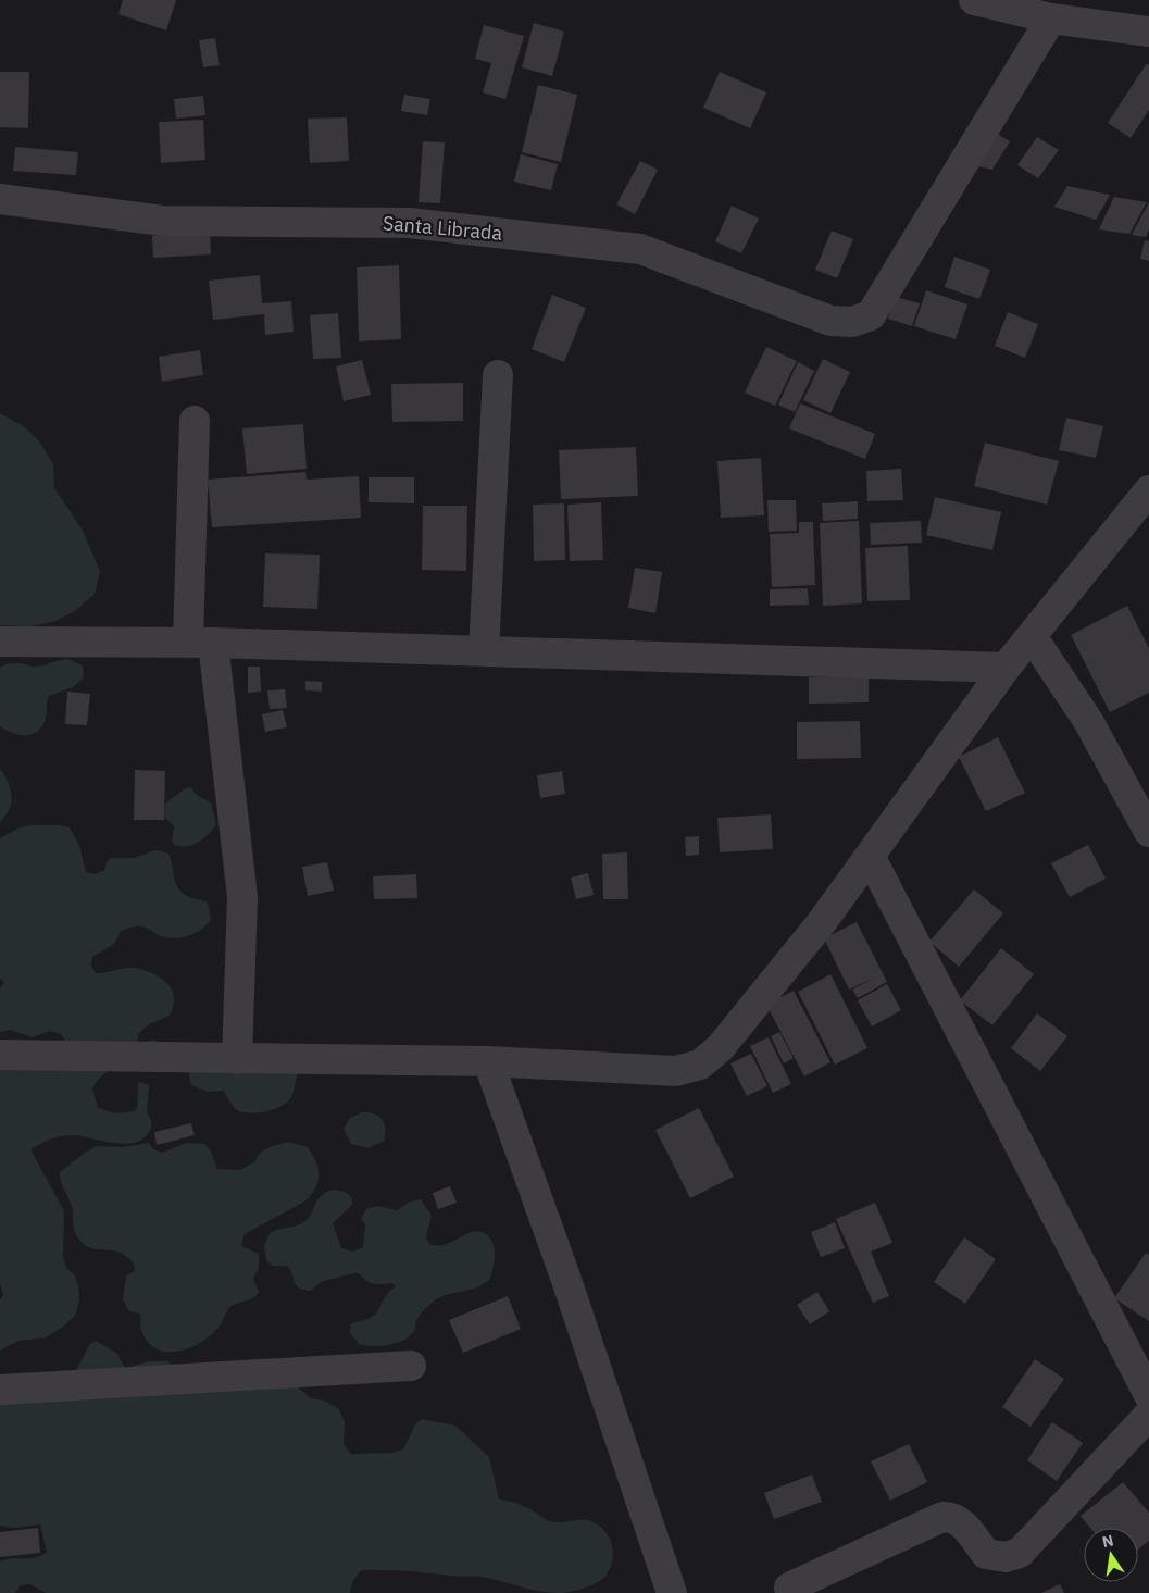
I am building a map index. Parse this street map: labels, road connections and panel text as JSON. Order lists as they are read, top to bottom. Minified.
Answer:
{"streets":{"street":["Santa Librada"]},"north":"top"}
